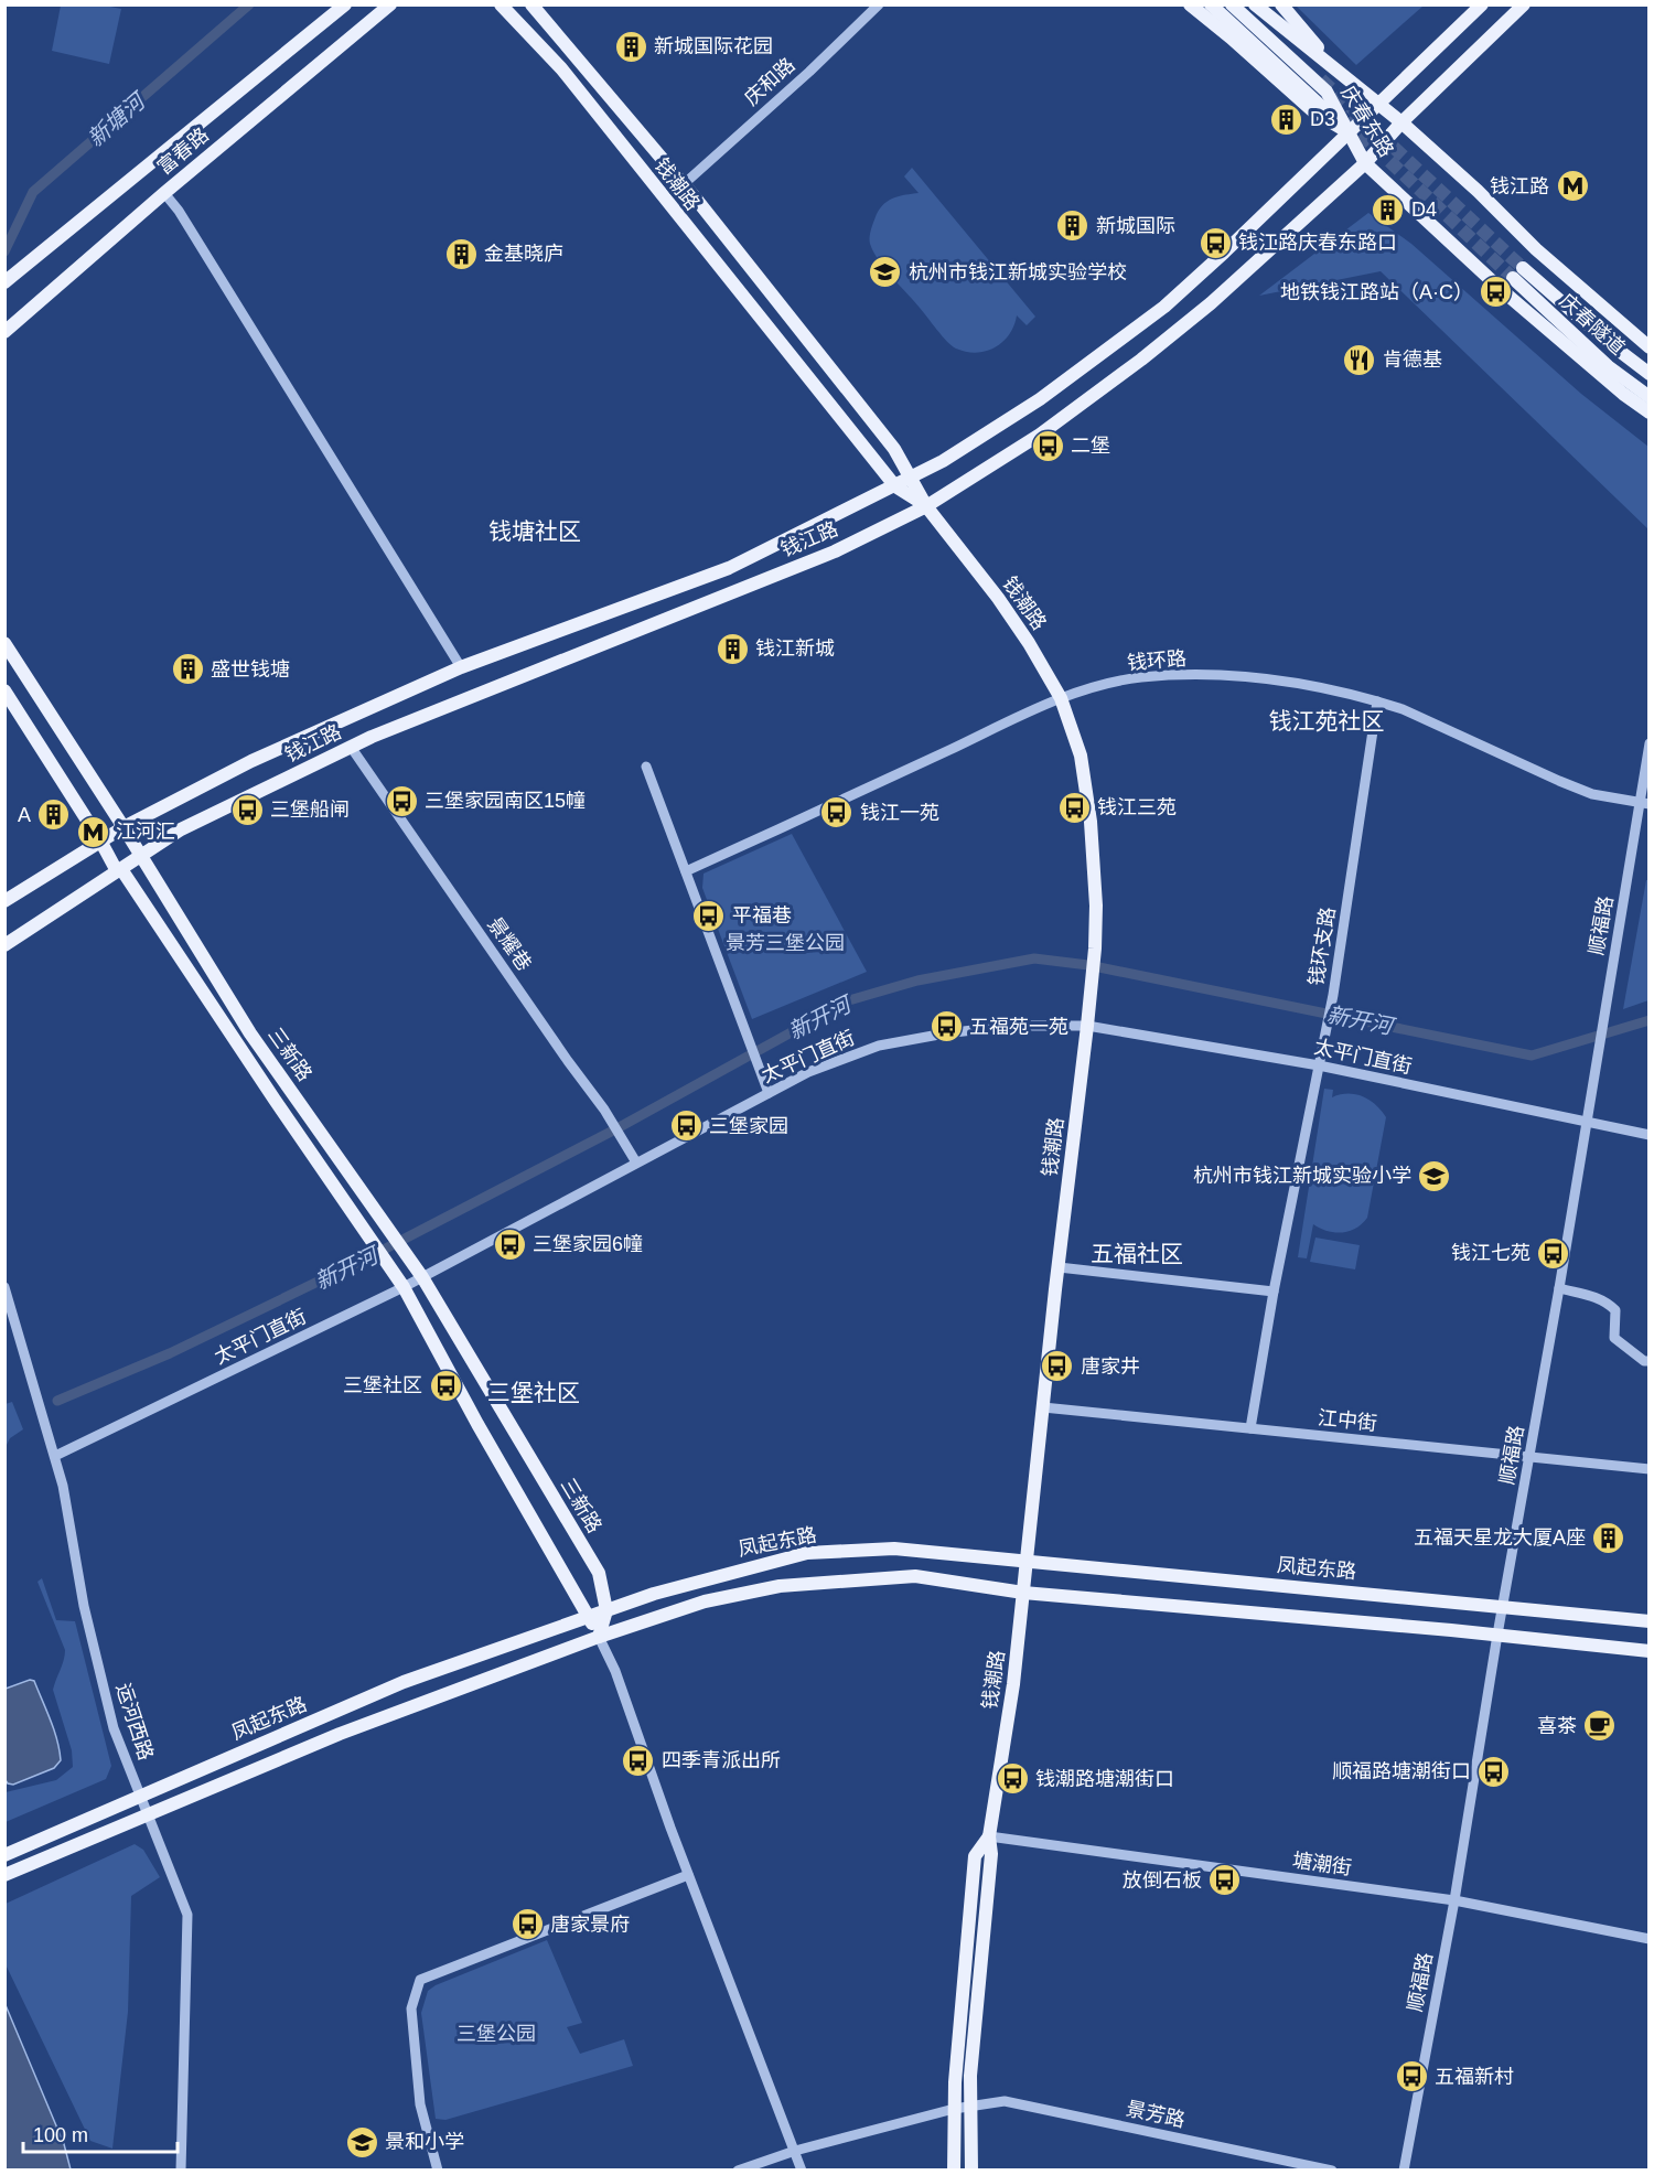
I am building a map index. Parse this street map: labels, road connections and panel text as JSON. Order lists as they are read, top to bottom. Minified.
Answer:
{"streets":{"main road":["庆春东路","富春路","钱潮路","庆春隧道","钱江路","三新路","凤起东路"],"street":["庆和路","钱环路","顺福路","景耀巷","钱环支路","太平门直街","江中街","运河西路","塘潮街","景芳路"]},"crossings":[["庆和路","钱潮路"],["庆春东路","钱江路"],["钱潮路","钱江路"],["钱潮路","钱环路"],["钱潮路","太平门直街"],["钱潮路","江中街"],["钱潮路","凤起东路"],["钱潮路","塘潮街"],["钱潮路","景芳路"],["钱江路","景耀巷"],["钱江路","三新路"],["钱环路","顺福路"],["钱环路","钱环支路"],["顺福路","太平门直街"],["顺福路","江中街"],["顺福路","凤起东路"],["顺福路","塘潮街"],["景耀巷","太平门直街"],["钱环支路","太平门直街"],["钱环支路","江中街"],["三新路","太平门直街"],["三新路","凤起东路"],["太平门直街","运河西路"],["凤起东路","运河西路"]],"districts":["钱塘社区","钱江苑社区","五福社区","三堡社区"],"water":["新塘河","新开河"],"parks":["景芳三堡公园","三堡公园"],"places":{"building":["新城国际花园","D3","D4","新城国际","金基晓庐","钱江新城","盛世钱塘","A","五福天星龙大厦A座"],"metro station":["钱江路","江河汇"],"bus stop":["钱江路庆春东路口","地铁钱江路站（A·C）","二堡","三堡家园南区15幢","钱江三苑","三堡船闸","钱江一苑","平福巷","五福苑一苑","三堡家园","三堡家园6幢","钱江七苑","唐家井","三堡社区","四季青派出所","顺福路塘潮街口","钱潮路塘潮街口","放倒石板","唐家景府","五福新村"],"school or university":["杭州市钱江新城实验学校","杭州市钱江新城实验小学","景和小学"],"restaurant":["肯德基"],"cafe":["喜茶"]},"scale_bar":"100 m"}
